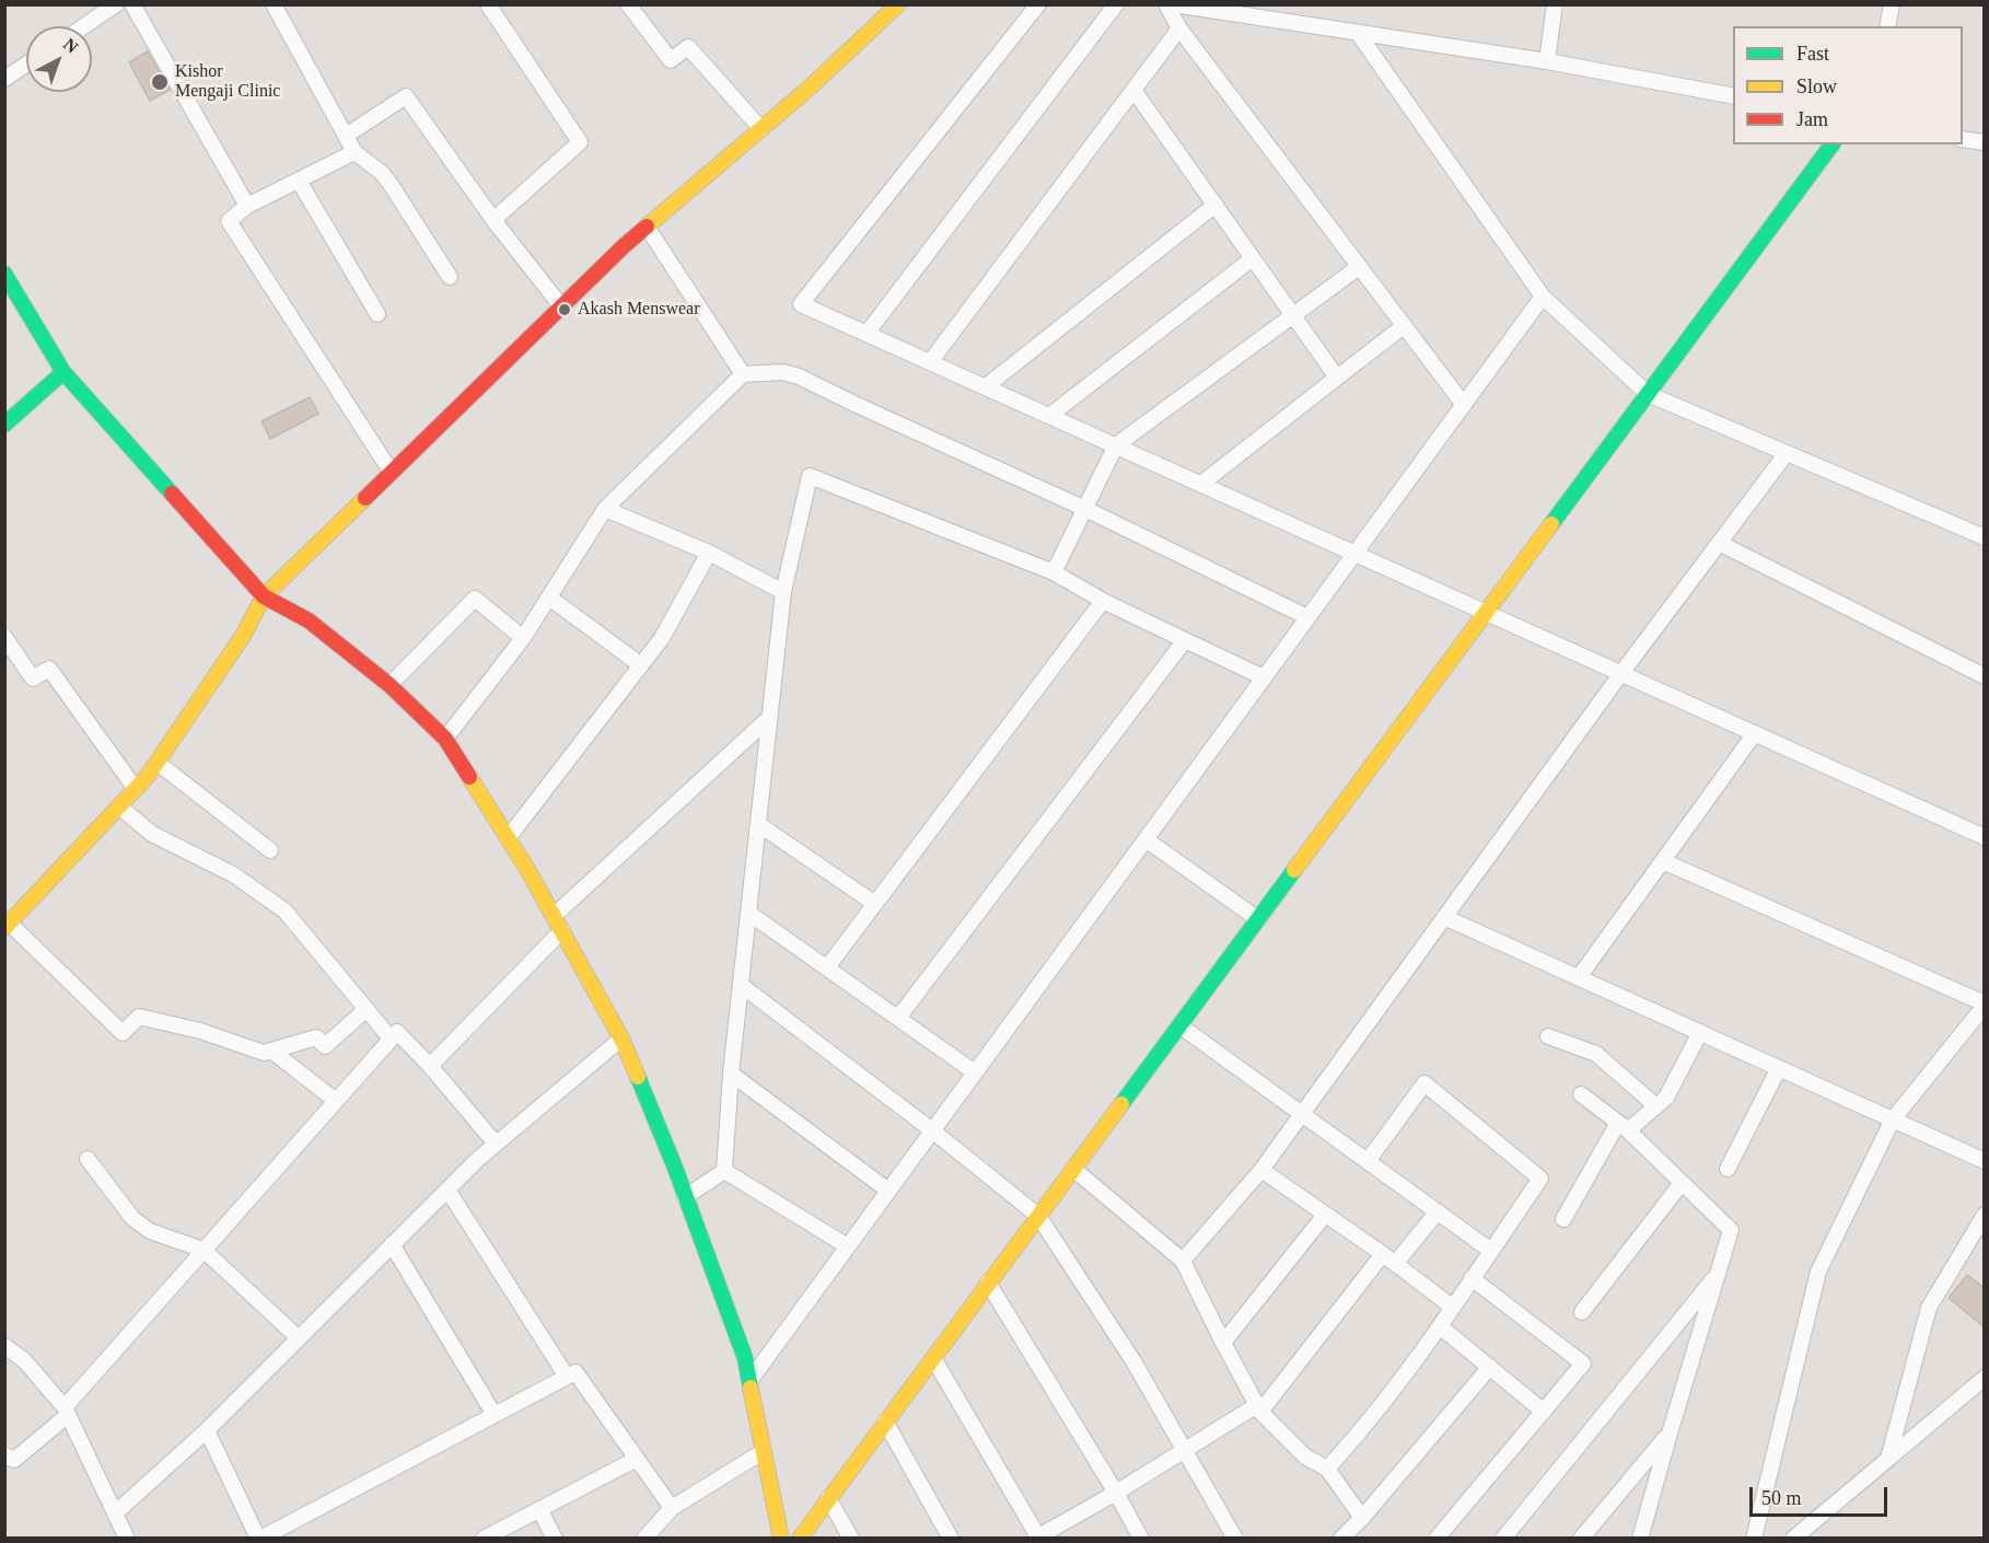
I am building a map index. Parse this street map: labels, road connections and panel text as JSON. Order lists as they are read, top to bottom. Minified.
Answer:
{"places":["Kishor Mengaji Clinic","Akash Menswear"],"legend":["Fast","Slow","Jam"],"scale_bar":"50 m","north":"top right"}
